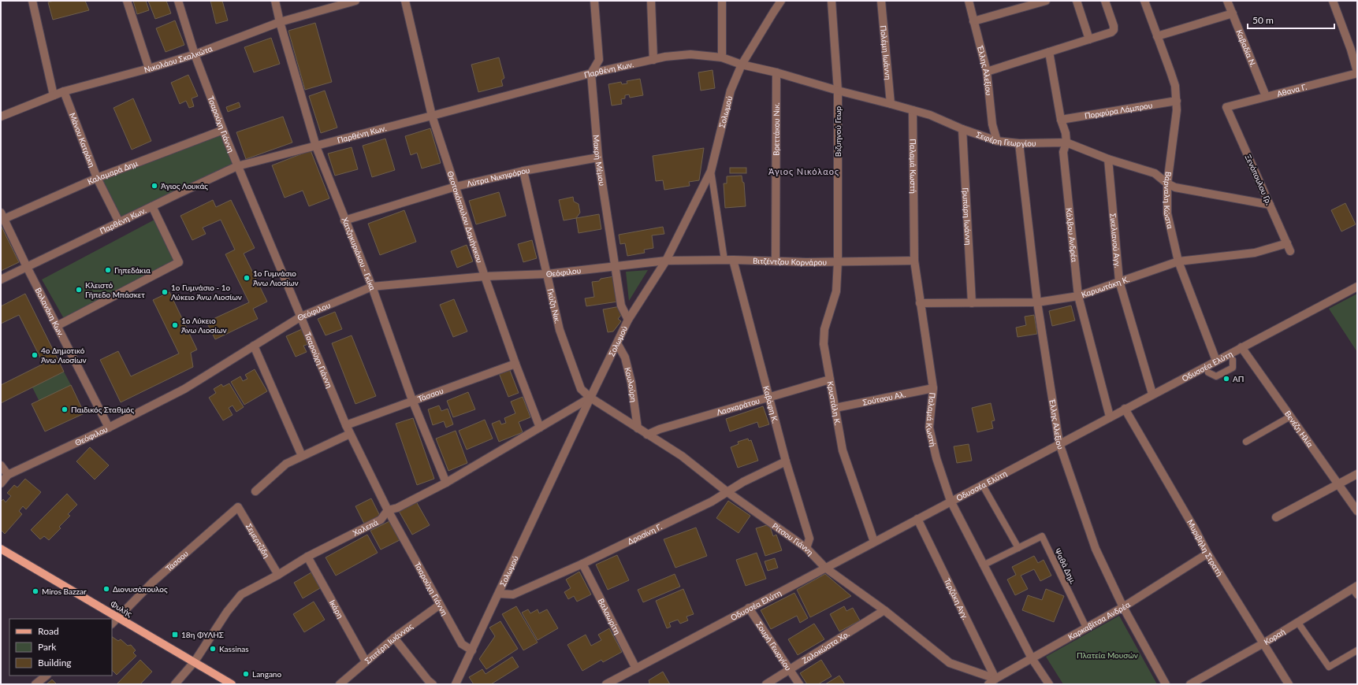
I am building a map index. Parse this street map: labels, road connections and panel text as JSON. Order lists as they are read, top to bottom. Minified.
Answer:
{"streets":{"main road":["Φυλής"],"street":["Καβαδία Ν.","Πολέμη Ιωάννη","Νικολάου Σκαλκώτα","Παρθένη Κων.","Έλλης Αλεξίου","Αθανα Γ.","Πορφύρα Λάμπρου","Σολωμού","Τσαρούχη Γιάννη","Βρεττάκου Νικ.","Βιζυηνού Γεωρ","Σεφέρη Γεωργίου","Μάνου Κατράκη","Μακρή Μέμου","Παλαμά Κωστή","Καλαμαρά Δημ","Λύτρα Νικηφόρου","Ξενόπουλου Γρ.","Βάρναλη Κώστα","Θεοτοκόπουλου Δομήνικου","Γρυπάρη Ιωάννη","Κάλβου Ανδρέα","Σικελιανού Αγγ.","Χατζηκυριάκου - Γκίκα","Βιτζέντζου Κορνάρου","Θεόφιλου","Καρυωτάκη Κ.","Γκύζη Νικ.","Βολανάκη Κων.","Οδυσσέα Ελύτη","Κουλούρη","Τάσσου","Σούτσου Αλ.","Κρυστάλη Κ.","Καβάφη Κ.","Λασκαράτου","Βενέζη Ηλία","Χαλεπά","Δροσίνη Γ.","Ρίτσου Γιάννη","Σεμερτζίδη","Μυριβήλη Στρατή","Τερζάκη Αγγ.","Ικάρη","Βαλαωρίτη","Καρκαβίτσα Ανδρέα","Κοραή","Σπιτέρη Ιωάννας","Σουρή Γεωργίου","Ζαλοκώστα Χρ."],"lane":["Ψαθά Δημ."]},"crossings":[["Καβαδία Ν.","Αθανα Γ."],["Πολέμη Ιωάννη","Σεφέρη Γεωργίου"],["Νικολάου Σκαλκώτα","Τσαρούχη Γιάννη"],["Νικολάου Σκαλκώτα","Μάνου Κατράκη"],["Νικολάου Σκαλκώτα","Χατζηκυριάκου - Γκίκα"],["Παρθένη Κων.","Σολωμού"],["Παρθένη Κων.","Τσαρούχη Γιάννη"],["Παρθένη Κων.","Σεφέρη Γεωργίου"],["Παρθένη Κων.","Μάνου Κατράκη"],["Παρθένη Κων.","Μακρή Μέμου"],["Παρθένη Κων.","Θεοτοκόπουλου Δομήνικου"],["Παρθένη Κων.","Χατζηκυριάκου - Γκίκα"],["Παρθένη Κων.","Βολανάκη Κων."],["Έλλης Αλεξίου","Σεφέρη Γεωργίου"],["Έλλης Αλεξίου","Καρυωτάκη Κ."],["Έλλης Αλεξίου","Οδυσσέα Ελύτη"],["Έλλης Αλεξίου","Καρκαβίτσα Ανδρέα"],["Αθανα Γ.","Ξενόπουλου Γρ."],["Πορφύρα Λάμπρου","Βάρναλη Κώστα"],["Πορφύρα Λάμπρου","Κάλβου Ανδρέα"],["Σολωμού","Τσαρούχη Γιάννη"],["Σολωμού","Σεφέρη Γεωργίου"],["Σολωμού","Μακρή Μέμου"],["Σολωμού","Βιτζέντζου Κορνάρου"],["Σολωμού","Θεόφιλου"],["Σολωμού","Γκύζη Νικ."],["Σολωμού","Κουλούρη"],["Σολωμού","Χαλεπά"],["Σολωμού","Δροσίνη Γ."],["Σολωμού","Ρίτσου Γιάννη"],["Τσαρούχη Γιάννη","Καλαμαρά Δημ"],["Τσαρούχη Γιάννη","Θεόφιλου"],["Τσαρούχη Γιάννη","Τάσσου"],["Τσαρούχη Γιάννη","Χαλεπά"],["Τσαρούχη Γιάννη","Σπιτέρη Ιωάννας"],["Βρεττάκου Νικ.","Σεφέρη Γεωργίου"],["Βρεττάκου Νικ.","Βιτζέντζου Κορνάρου"],["Βιζυηνού Γεωρ","Σεφέρη Γεωργίου"],["Βιζυηνού Γεωρ","Βιτζέντζου Κορνάρου"],["Βιζυηνού Γεωρ","Κρυστάλη Κ."],["Σεφέρη Γεωργίου","Παλαμά Κωστή"],["Σεφέρη Γεωργίου","Ξενόπουλου Γρ."],["Σεφέρη Γεωργίου","Βάρναλη Κώστα"],["Σεφέρη Γεωργίου","Γρυπάρη Ιωάννη"],["Σεφέρη Γεωργίου","Κάλβου Ανδρέα"],["Σεφέρη Γεωργίου","Σικελιανού Αγγ."],["Μάνου Κατράκη","Καλαμαρά Δημ"],["Μακρή Μέμου","Λύτρα Νικηφόρου"],["Μακρή Μέμου","Θεόφιλου"],["Παλαμά Κωστή","Βιτζέντζου Κορνάρου"],["Παλαμά Κωστή","Καρυωτάκη Κ."],["Παλαμά Κωστή","Οδυσσέα Ελύτη"],["Παλαμά Κωστή","Σούτσου Αλ."],["Παλαμά Κωστή","Ψαθά Δημ."],["Παλαμά Κωστή","Καρκαβίτσα Ανδρέα"],["Καλαμαρά Δημ","Βολανάκη Κων."],["Λύτρα Νικηφόρου","Θεοτοκόπουλου Δομήνικου"],["Λύτρα Νικηφόρου","Χατζηκυριάκου - Γκίκα"],["Λύτρα Νικηφόρου","Γκύζη Νικ."],["Ξενόπουλου Γρ.","Καρυωτάκη Κ."],["Βάρναλη Κώστα","Καρυωτάκη Κ."],["Βάρναλη Κώστα","Οδυσσέα Ελύτη"],["Θεοτοκόπουλου Δομήνικου","Θεόφιλου"],["Θεοτοκόπουλου Δομήνικου","Τάσσου"],["Θεοτοκόπουλου Δομήνικου","Χαλεπά"],["Γρυπάρη Ιωάννη","Καρυωτάκη Κ."],["Κάλβου Ανδρέα","Καρυωτάκη Κ."],["Κάλβου Ανδρέα","Οδυσσέα Ελύτη"],["Σικελιανού Αγγ.","Καρυωτάκη Κ."],["Σικελιανού Αγγ.","Οδυσσέα Ελύτη"],["Χατζηκυριάκου - Γκίκα","Θεόφιλου"],["Χατζηκυριάκου - Γκίκα","Τάσσου"],["Χατζηκυριάκου - Γκίκα","Χαλεπά"],["Βιτζέντζου Κορνάρου","Θεόφιλου"],["Βιτζέντζου Κορνάρου","Κρυστάλη Κ."],["Βιτζέντζου Κορνάρου","Καβάφη Κ."],["Θεόφιλου","Γκύζη Νικ."],["Θεόφιλου","Βολανάκη Κων."],["Γκύζη Νικ.","Χαλεπά"],["Γκύζη Νικ.","Ρίτσου Γιάννη"],["Οδυσσέα Ελύτη","Κρυστάλη Κ."],["Οδυσσέα Ελύτη","Βενέζη Ηλία"],["Οδυσσέα Ελύτη","Ρίτσου Γιάννη"],["Οδυσσέα Ελύτη","Μυριβήλη Στρατή"],["Οδυσσέα Ελύτη","Τερζάκη Αγγ."],["Οδυσσέα Ελύτη","Βαλαωρίτη"],["Οδυσσέα Ελύτη","Σουρή Γεωργίου"],["Κουλούρη","Ρίτσου Γιάννη"],["Τάσσου","Σεμερτζίδη"],["Τάσσου","Φυλής"],["Σούτσου Αλ.","Κρυστάλη Κ."],["Κρυστάλη Κ.","Λασκαράτου"],["Καβάφη Κ.","Λασκαράτου"],["Καβάφη Κ.","Δροσίνη Γ."],["Καβάφη Κ.","Ρίτσου Γιάννη"],["Λασκαράτου","Ρίτσου Γιάννη"],["Χαλεπά","Ρίτσου Γιάννη"],["Χαλεπά","Σεμερτζίδη"],["Χαλεπά","Φυλής"],["Χαλεπά","Ικάρη"],["Δροσίνη Γ.","Ρίτσου Γιάννη"],["Δροσίνη Γ.","Βαλαωρίτη"],["Ρίτσου Γιάννη","Τερζάκη Αγγ."],["Ρίτσου Γιάννη","Καρκαβίτσα Ανδρέα"],["Ρίτσου Γιάννη","Ζαλοκώστα Χρ."],["Μυριβήλη Στρατή","Καρκαβίτσα Ανδρέα"],["Μυριβήλη Στρατή","Κοραή"],["Ψαθά Δημ.","Καρκαβίτσα Ανδρέα"],["Τερζάκη Αγγ.","Καρκαβίτσα Ανδρέα"],["Ικάρη","Σπιτέρη Ιωάννας"],["Σουρή Γεωργίου","Ζαλοκώστα Χρ."]],"districts":["Άγιος Νικόλαος"],"parks":["Πλατεία Μουσών"],"places":{"other":["Άγιος Λουκάς","Γηπεδάκια","1ο Γυμνάσιο Άνω Λιοσίων","Κλειστό Γήπεδο Μπάσκετ","1ο Γυμνάσιο - 1ο Λύκειο Άνω Λιοσίων","1ο Λύκειο Άνω Λιοσίων","4ο Δημοτικό Άνω Λιοσίων","ΑΠ","Παιδικός Σταθμός","Διονυσόπουλος","Miros Bazzar","Kassinas","Langano"],"transit":["18η ΦΥΛΗΣ"]},"legend":["Road","Park","Building"],"scale_bar":"50 m"}
